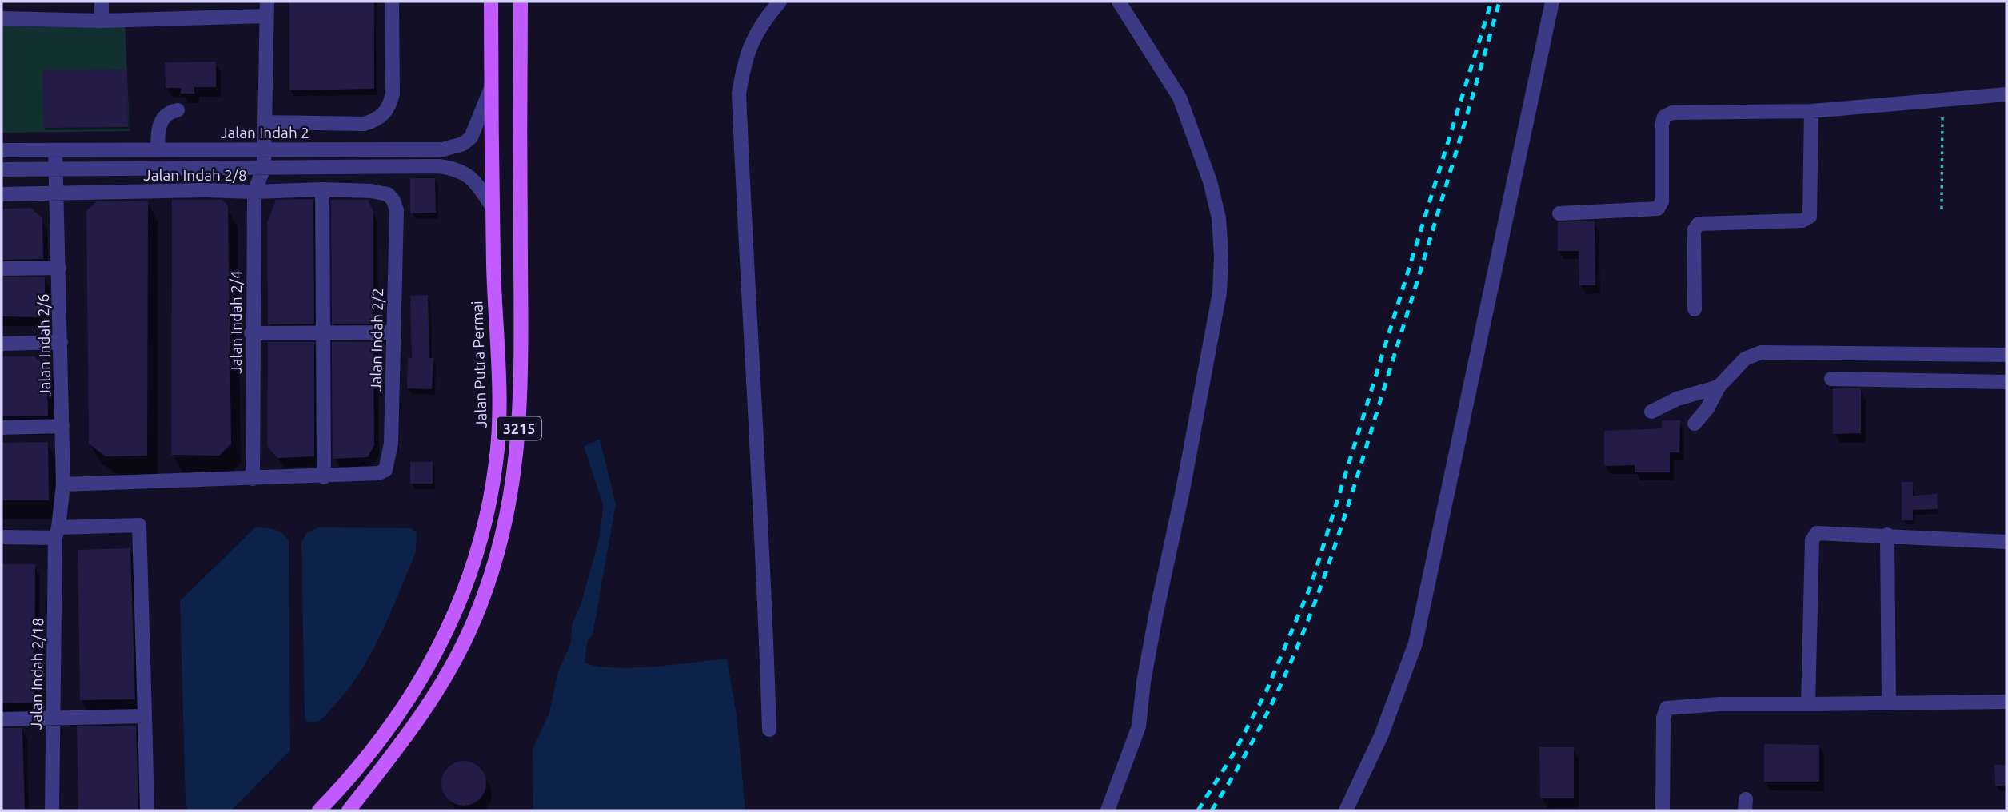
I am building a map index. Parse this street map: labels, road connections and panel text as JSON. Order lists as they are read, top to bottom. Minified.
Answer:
{"streets":{"main road":["Jalan Putra Permai","3215"],"street":["Jalan Indah 2","Jalan Indah 2/8","Jalan Indah 2/4","Jalan Indah 2/2","Jalan Indah 2/6","Jalan Indah 2/18"]},"crossings":[["Jalan Indah 2","Jalan Indah 2/6"],["Jalan Indah 2","Jalan Putra Permai"],["Jalan Indah 2/8","Jalan Indah 2/4"],["Jalan Indah 2/8","Jalan Indah 2/2"],["Jalan Indah 2/8","Jalan Indah 2/6"],["Jalan Indah 2/6","Jalan Indah 2/18"]]}
